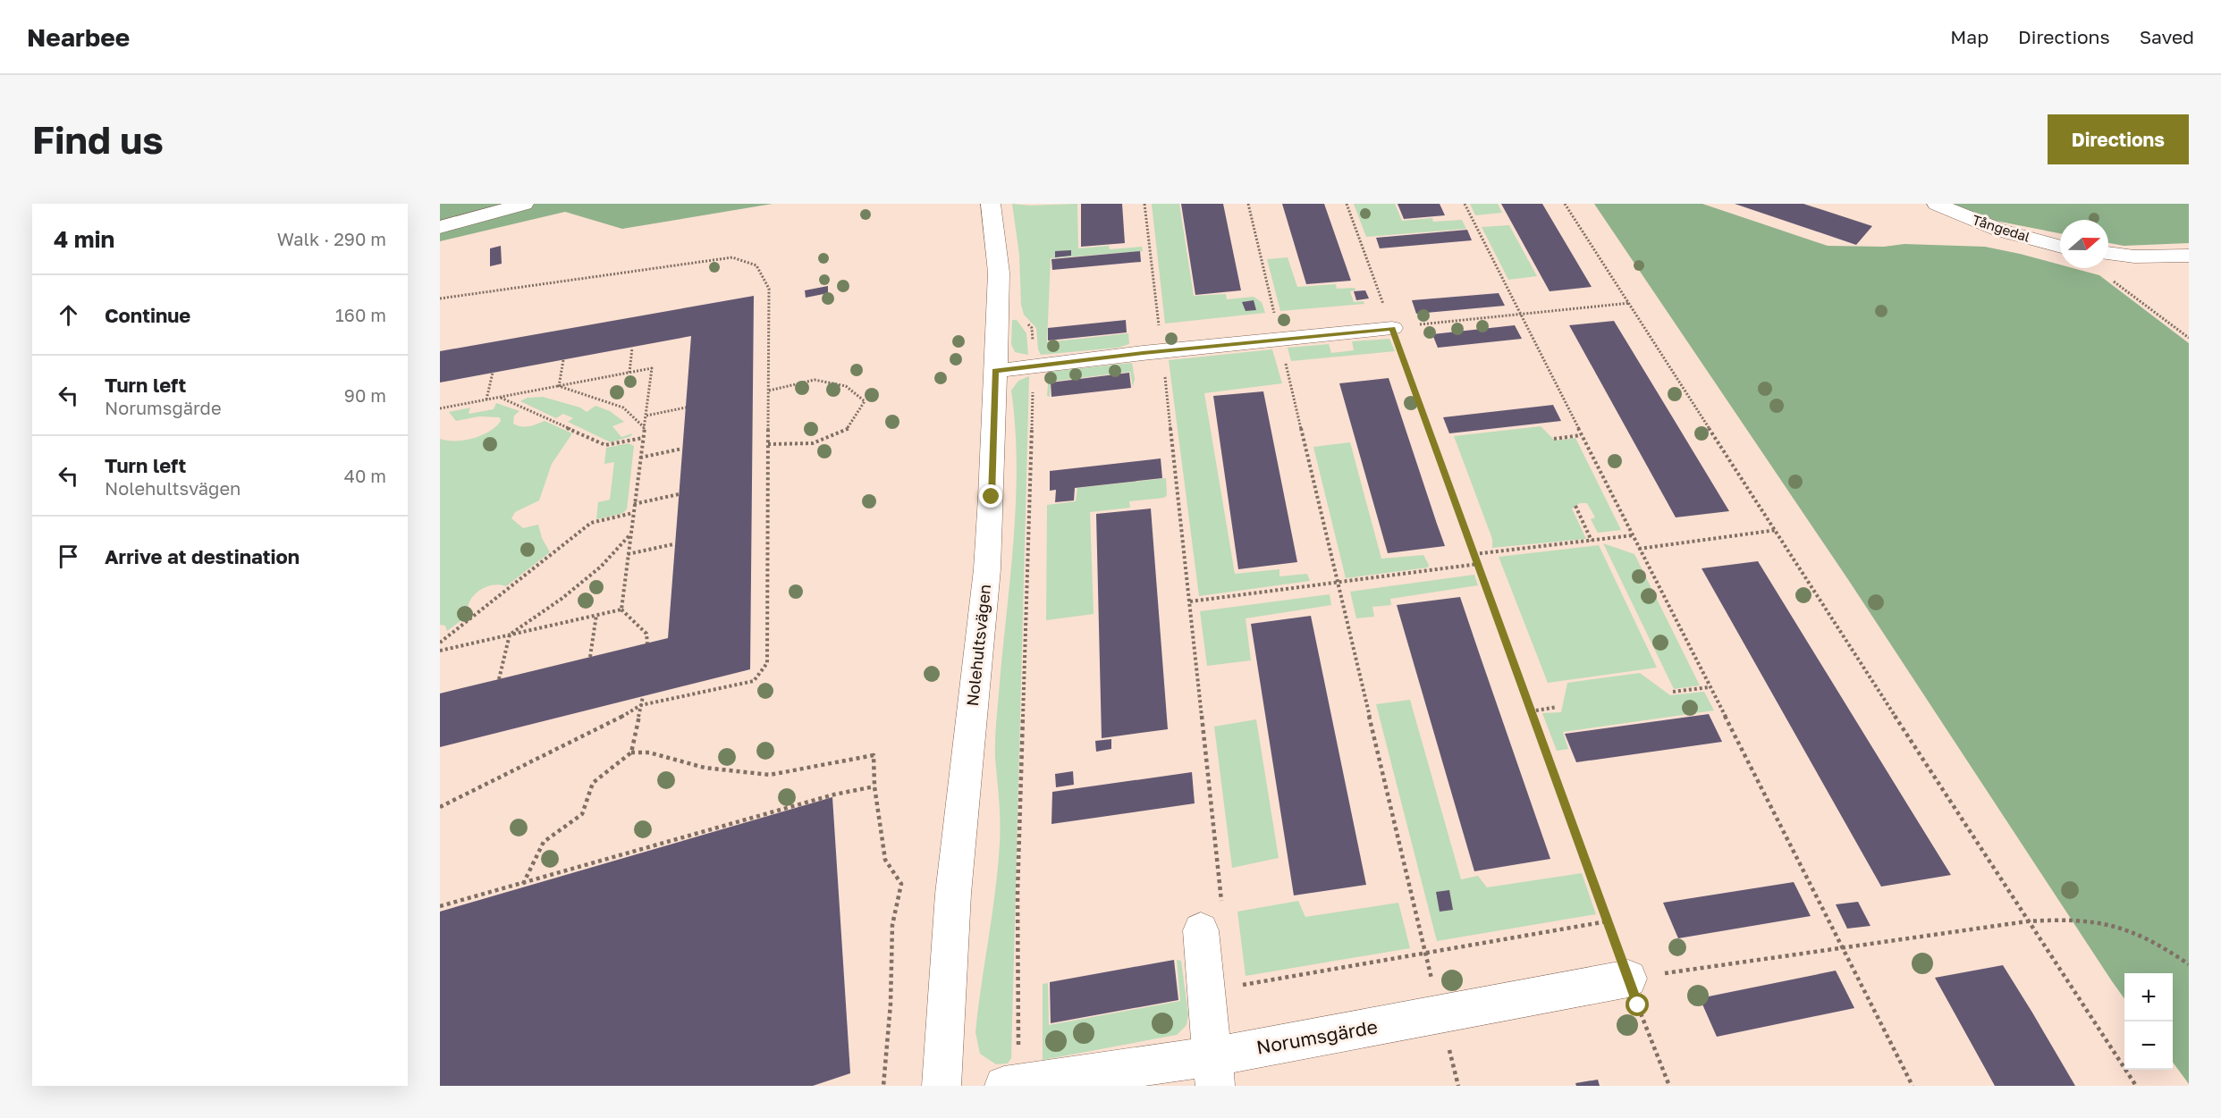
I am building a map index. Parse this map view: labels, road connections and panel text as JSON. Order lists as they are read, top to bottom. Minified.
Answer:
{"streets":{"street":["Tångedal","Nolehultsvägen","Norumsgärde"]},"north":"right","page":{"header":"Nearbee","nav":["Map","Directions","Saved"],"buttons":"Directions","title":"Find us","heading":["4 min","Walk · 290 m"],"list":[["Continue","160 m"],["Turn left","Norumsgärde","90 m"],["Turn left","Nolehultsvägen","40 m"],"Arrive at destination"],"map_buttons":["+","−"]}}
